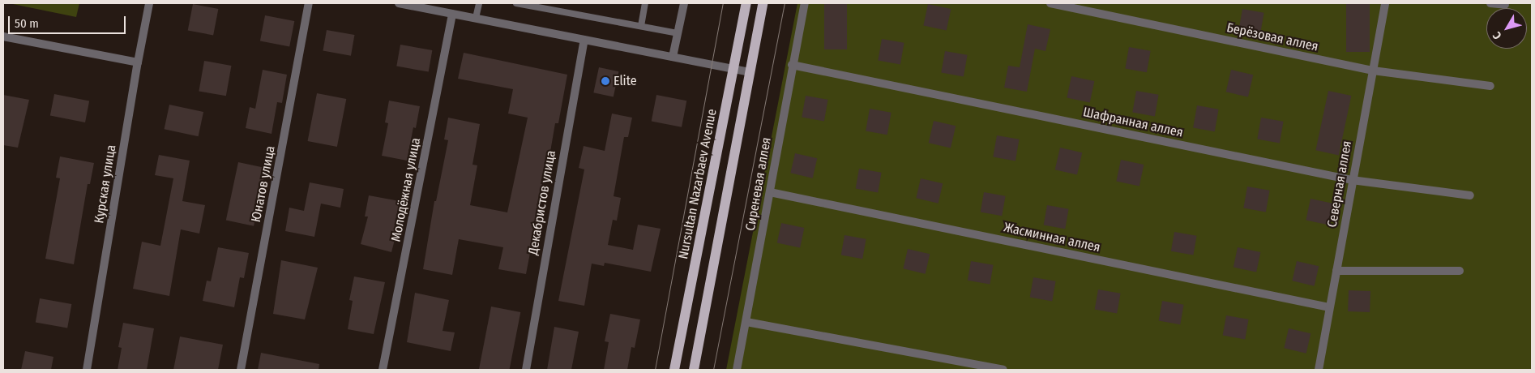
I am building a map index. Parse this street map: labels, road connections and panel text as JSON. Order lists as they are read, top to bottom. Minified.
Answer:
{"streets":{"main road":["Nursultan Nazarbaev Avenue"],"street":["Берёзовая аллея","Шафранная аллея","Курская улица","Юнатов улица","Сиреневая аллея","Северная аллея","Молодёжная улица","Декабристов улица","Жасминная аллея"]},"crossings":[["Берёзовая аллея","Северная аллея"],["Шафранная аллея","Сиреневая аллея"],["Шафранная аллея","Северная аллея"],["Сиреневая аллея","Жасминная аллея"],["Северная аллея","Жасминная аллея"]],"places":["Elite"],"scale_bar":"50 m","north":"bottom left"}
